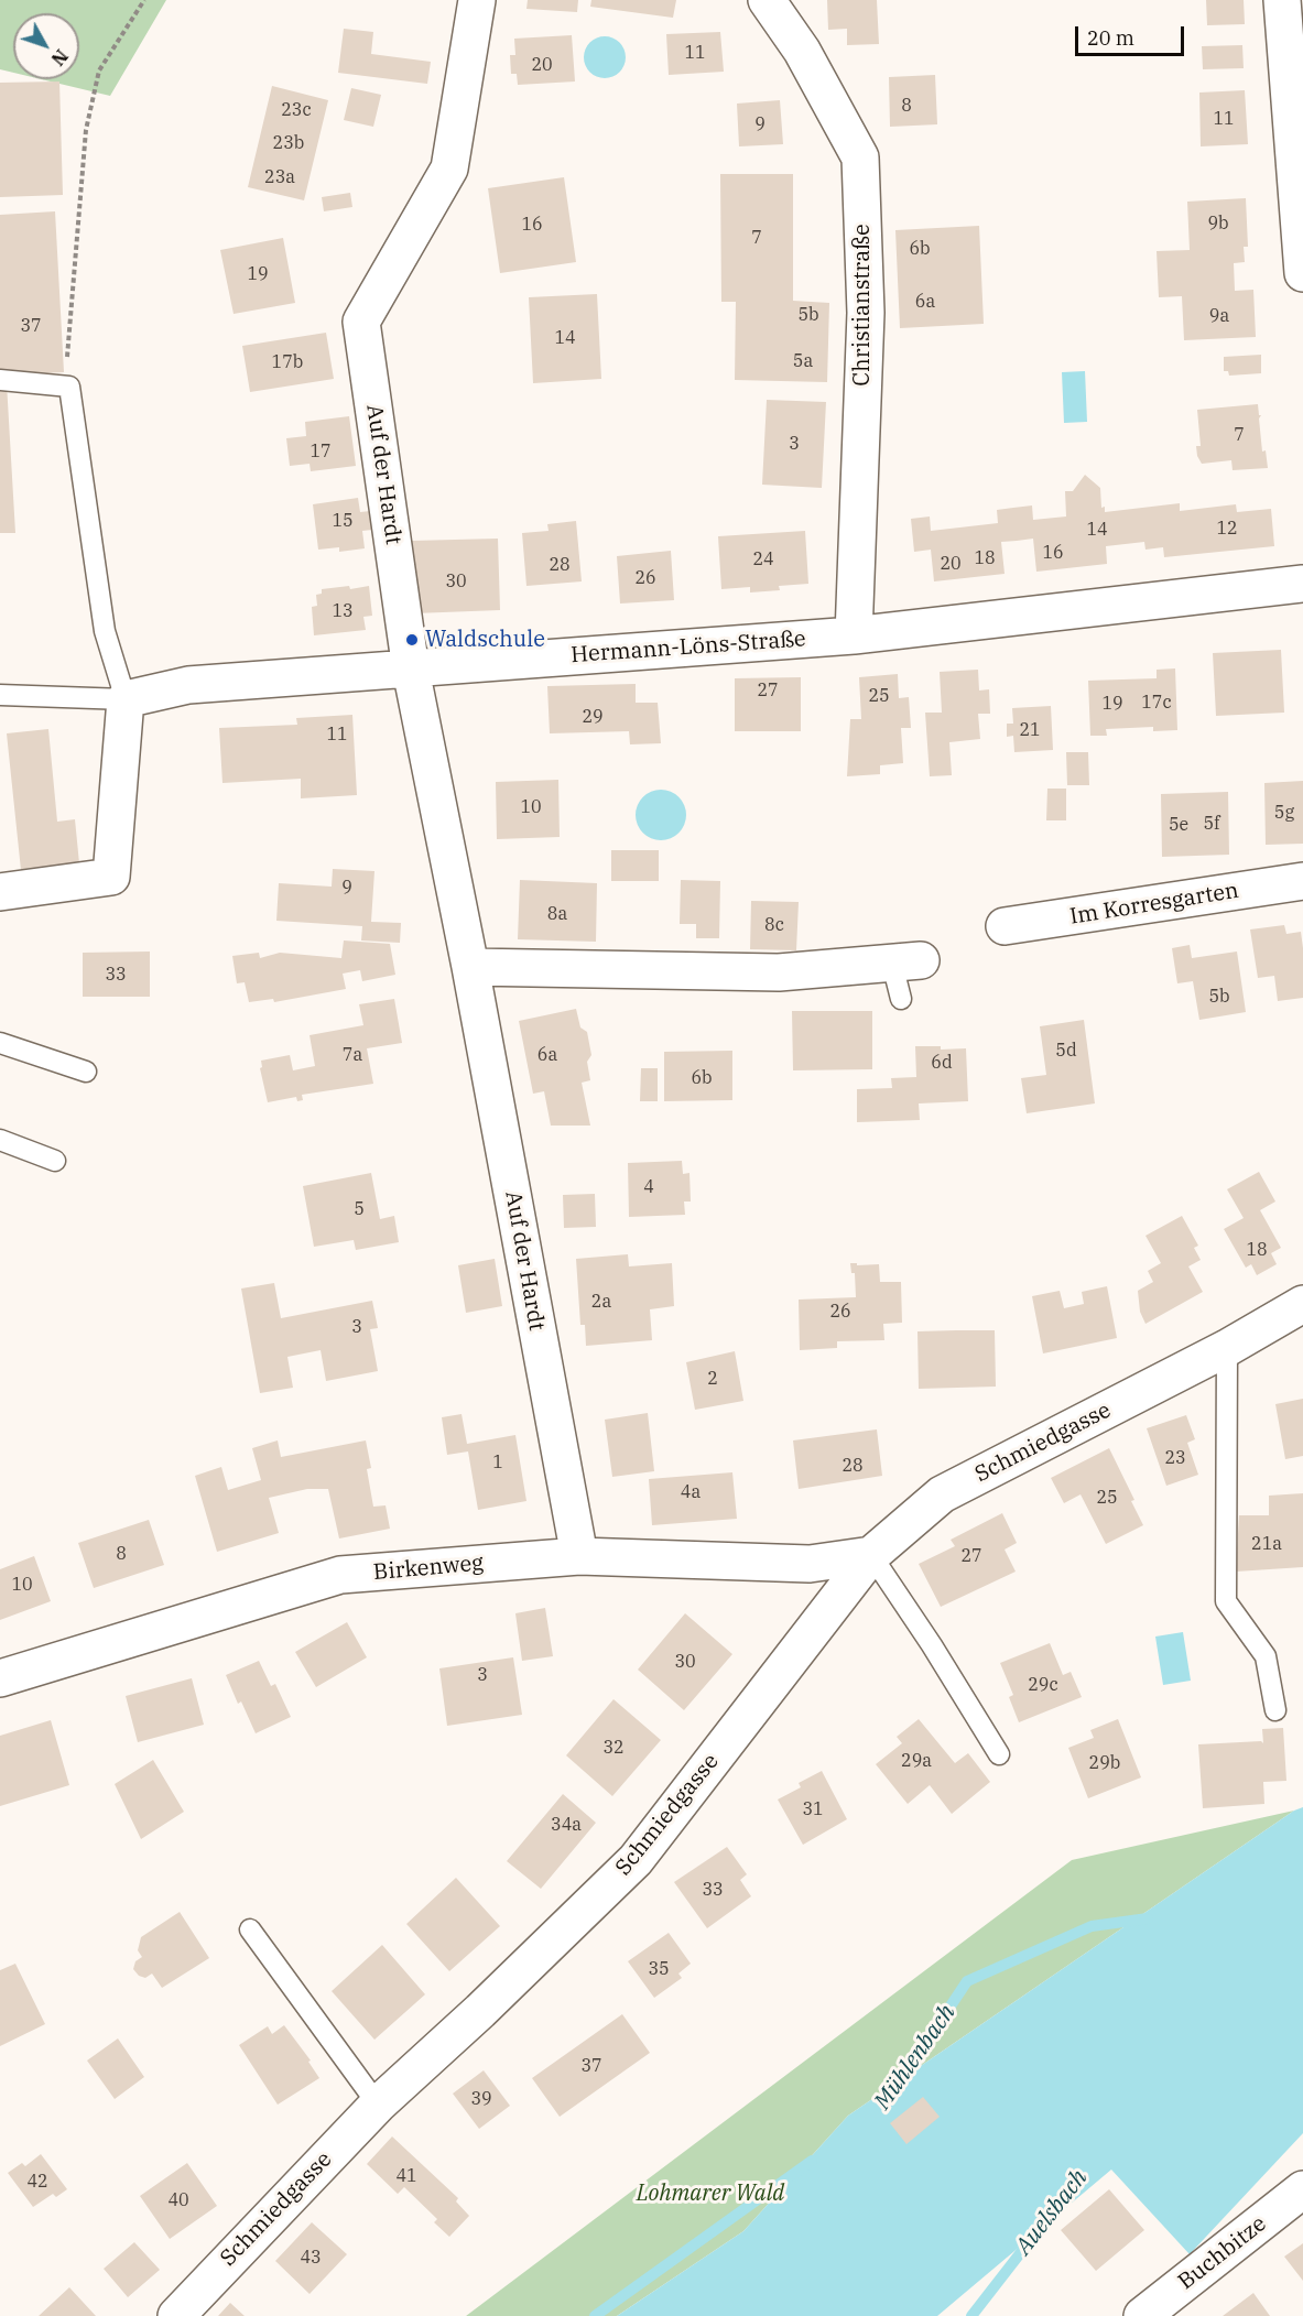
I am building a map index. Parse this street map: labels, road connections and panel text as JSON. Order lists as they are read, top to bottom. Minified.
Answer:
{"streets":{"street":["Christianstraße","Auf der Hardt","Hermann-Löns-Straße","Im Korresgarten","Schmiedgasse","Birkenweg","Buchbitze"]},"crossings":[["Christianstraße","Hermann-Löns-Straße"],["Auf der Hardt","Hermann-Löns-Straße"],["Auf der Hardt","Birkenweg"],["Schmiedgasse","Birkenweg"]],"water":["Mühlenbach","Auelsbach"],"parks":["Lohmarer Wald"],"places":["Waldschule"],"house_numbers":["11","20","8","23c","11","9","23b","23a","9b","16","7","6b","19","6a","5b","9a","37","14","5a","17b","7","3","17","15","12","14","16","18","24","20","28","26","30","13","27","25","17c","19","29","21","11","10","5g","5f","5e","9","8a","8c","33","5b","5d","7a","6a","6d","6b","4","5","18","2a","26","3","2","23","1","28","4a","25","21a","8","27","10","30","3","29c","32","29a","29b","31","34a","33","35","37","39","41","42","40","43"],"scale_bar":"20 m","north":"bottom right"}
